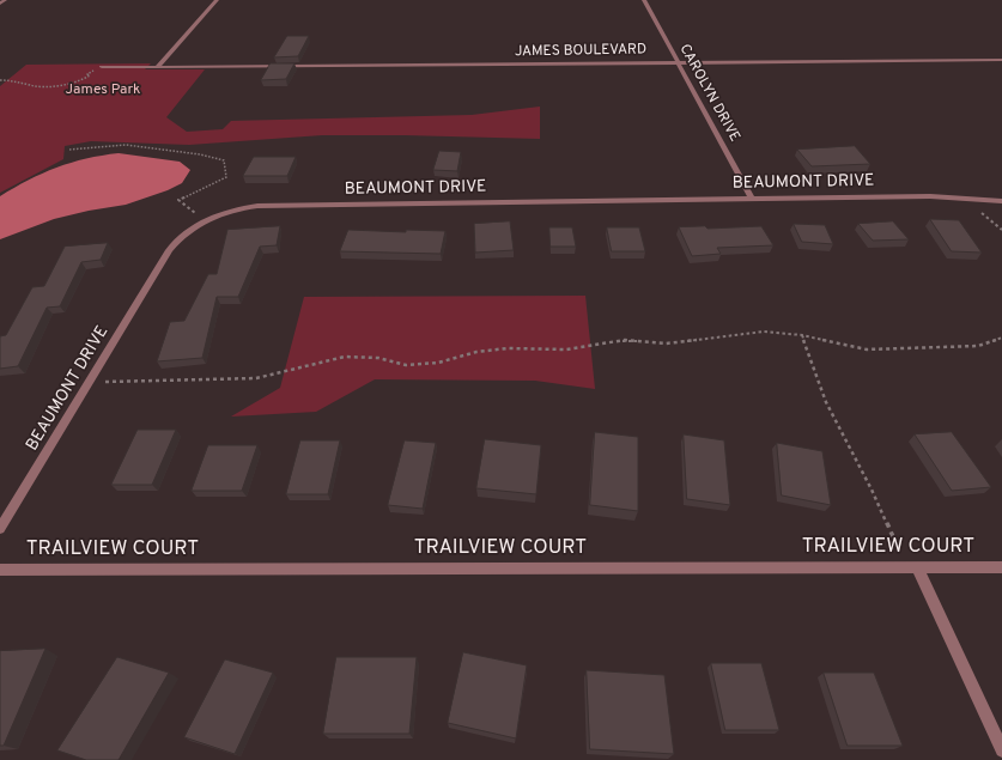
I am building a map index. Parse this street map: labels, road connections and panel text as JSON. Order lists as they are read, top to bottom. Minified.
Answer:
{"streets":{"street":["JAMES BOULEVARD","CAROLYN DRIVE","BEAUMONT DRIVE","TRAILVIEW COURT"]},"crossings":[["JAMES BOULEVARD","CAROLYN DRIVE"],["CAROLYN DRIVE","BEAUMONT DRIVE"]],"parks":["James Park"]}
